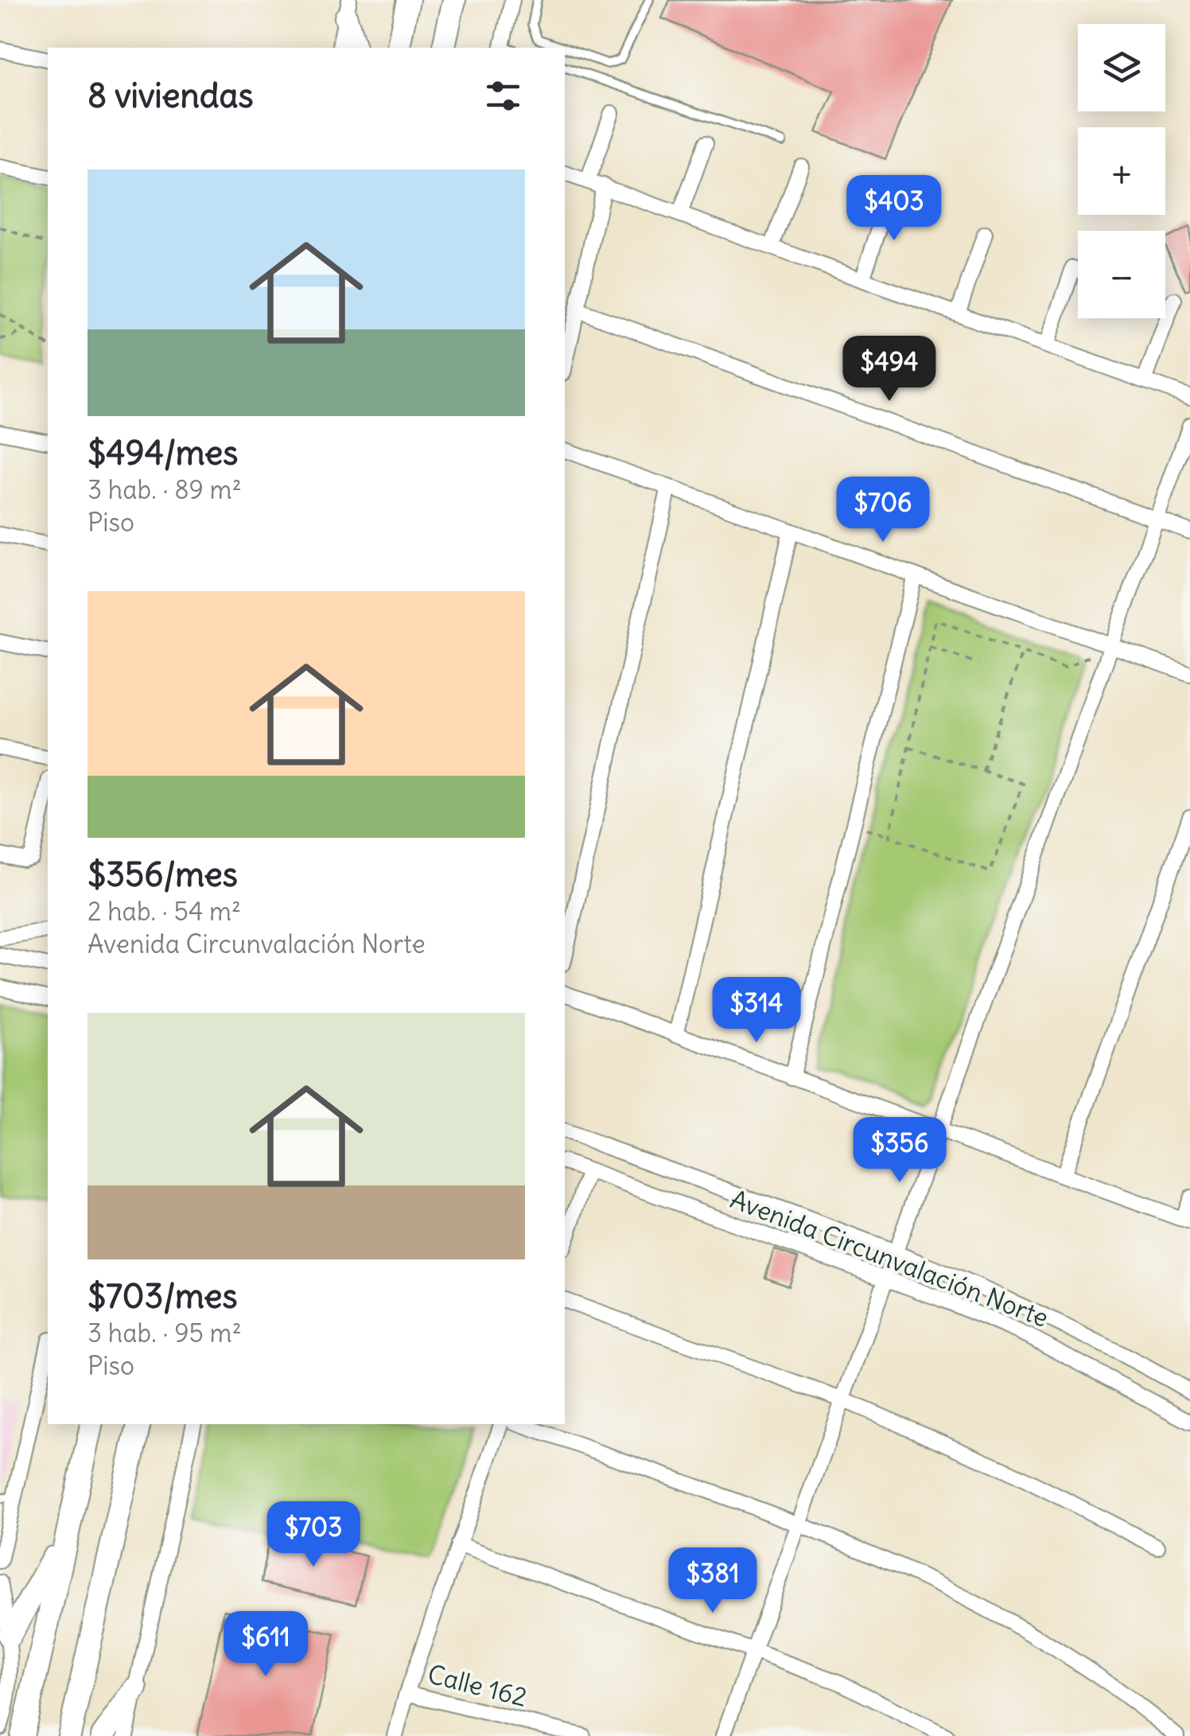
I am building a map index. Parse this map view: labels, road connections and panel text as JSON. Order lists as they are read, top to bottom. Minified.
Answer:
{"streets":{"street":["Avenida Circunvalación Norte","Calle 162"]},"page":{"map_buttons":["+","−"],"heading":"8 viviendas","list":[{"name":"$494/mes","note":"3 hab. · 89 m² · Piso"},{"name":"$356/mes","note":"2 hab. · 54 m² · Avenida Circunvalación Norte"},{"name":"$703/mes","note":"3 hab. · 95 m² · Piso"}],"price":["$403","$494","$706","$314","$356","$703","$381","$611"]}}
